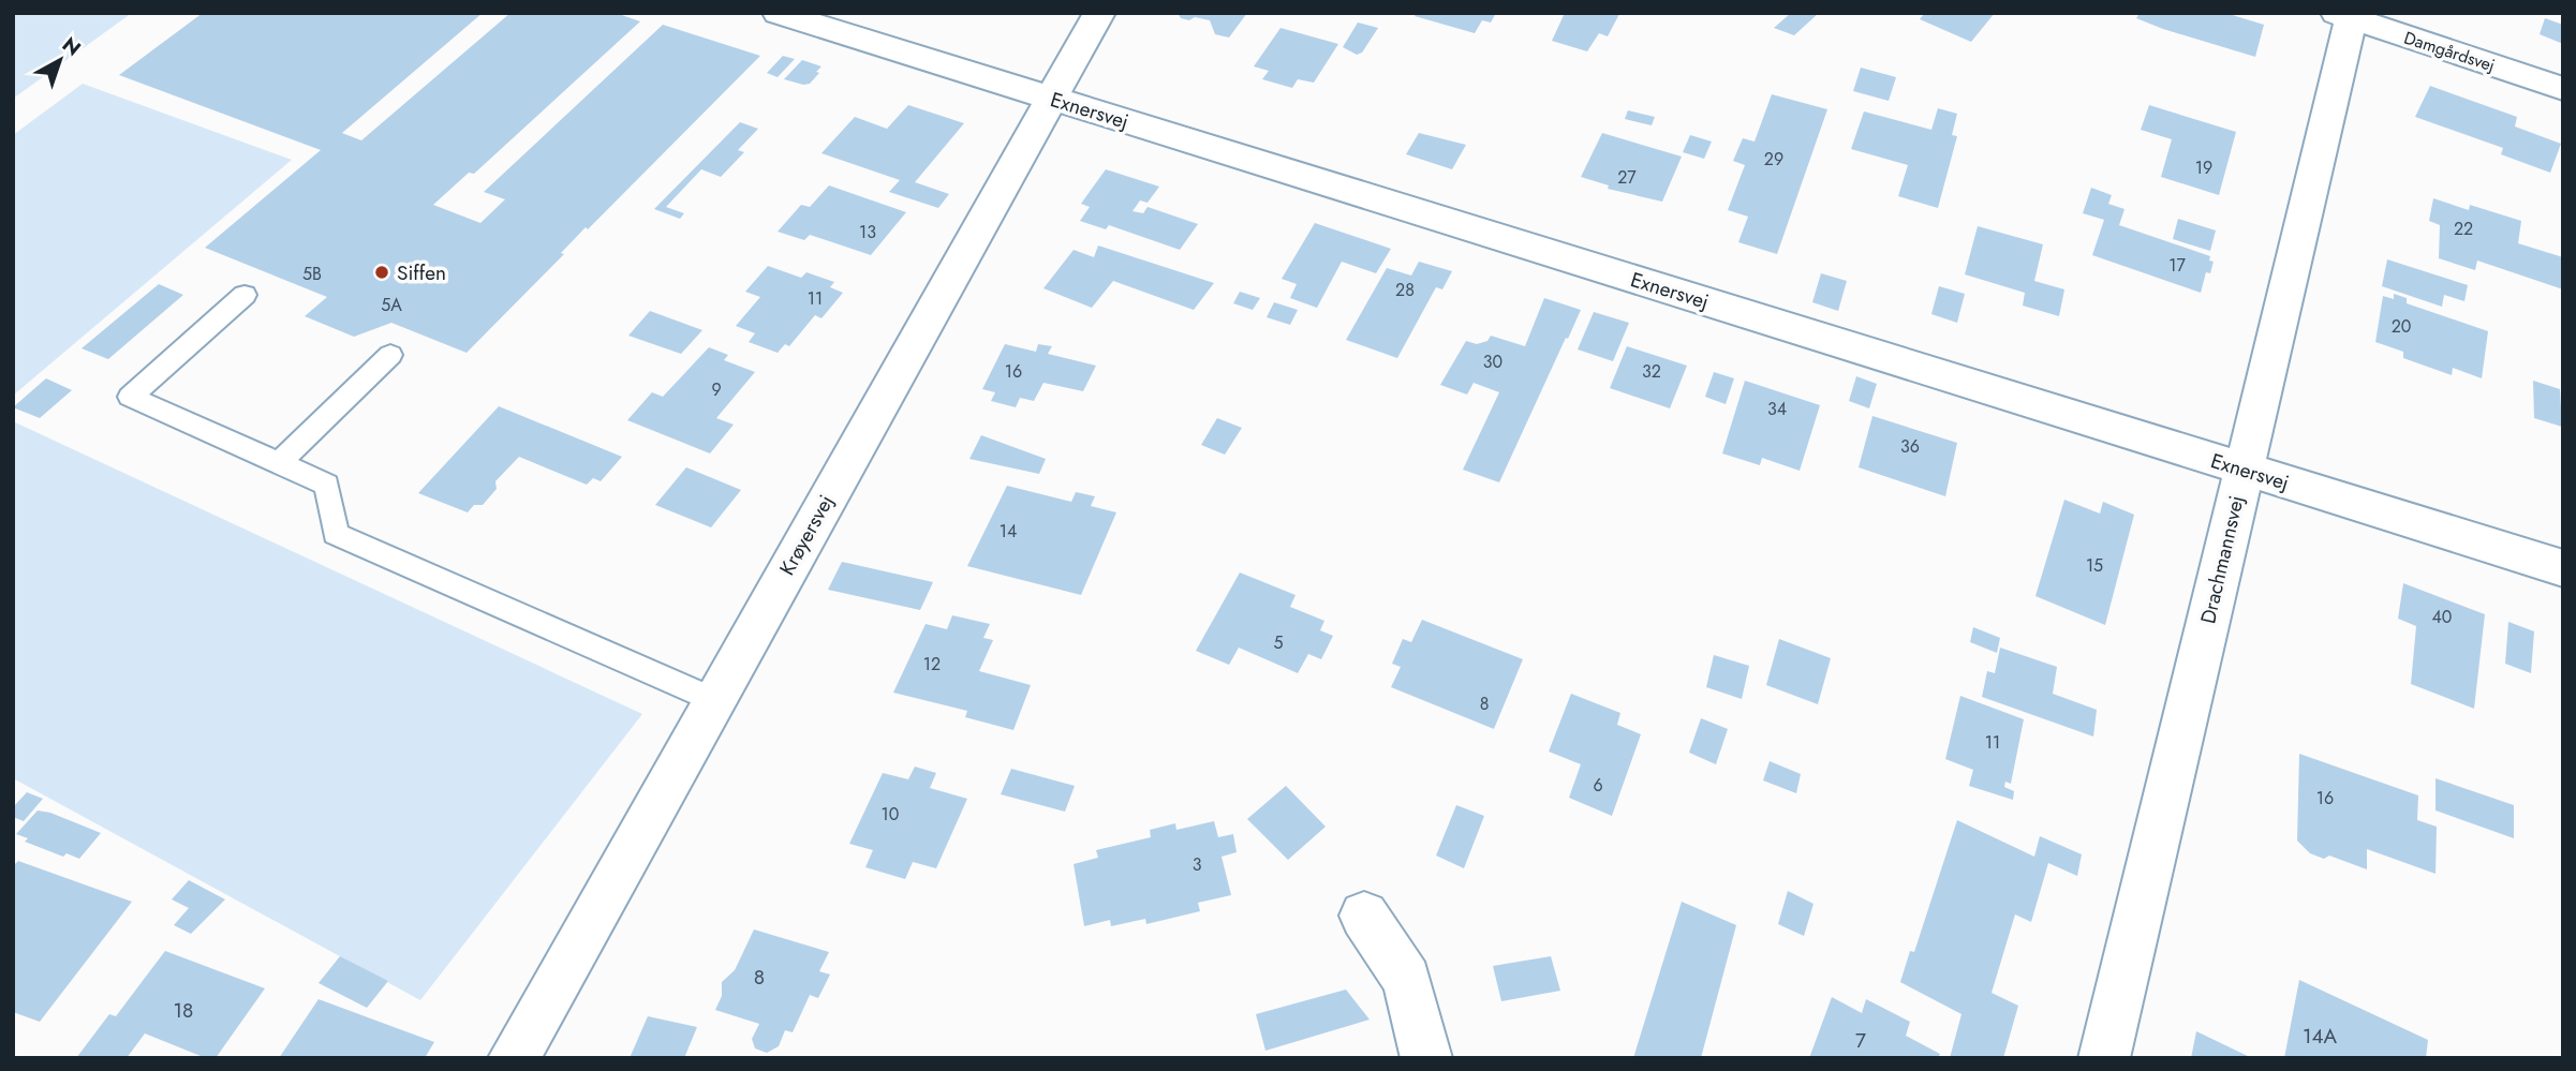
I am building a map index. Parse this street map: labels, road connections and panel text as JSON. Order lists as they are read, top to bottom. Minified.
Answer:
{"streets":{"street":["Damgårdsvej","Exnersvej","Krøyersvej","Drachmannsvej"]},"crossings":[["Damgårdsvej","Drachmannsvej"],["Exnersvej","Krøyersvej"],["Exnersvej","Drachmannsvej"]],"places":["Siffen"],"house_numbers":["29","19","27","22","13","17","5B","28","11","5A","20","30","16","32","9","34","36","14","15","40","5","12","8","11","6","16","10","3","8","18","14A","7"],"north":"top right"}
